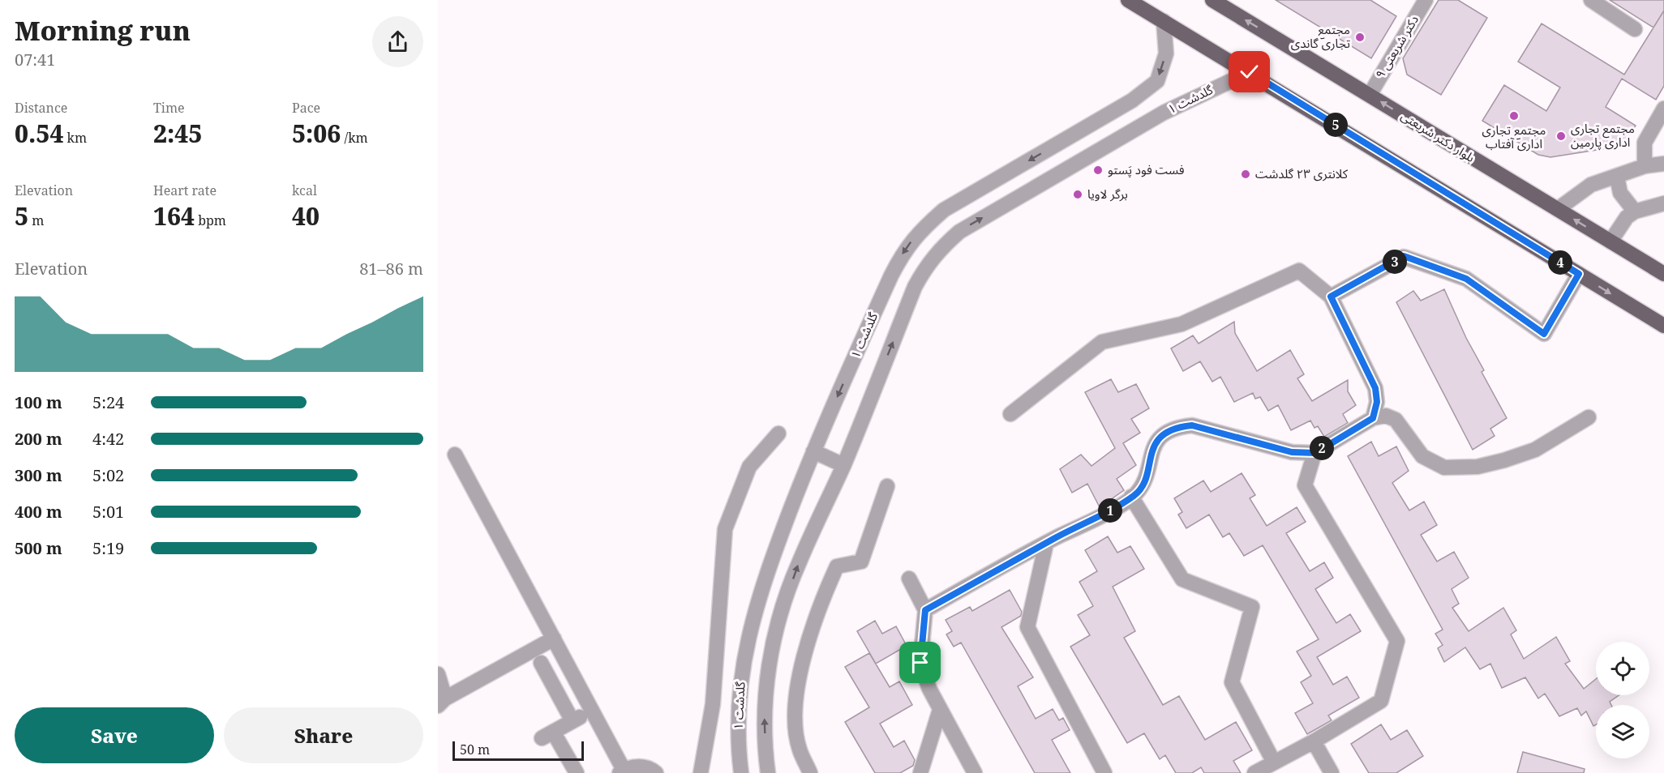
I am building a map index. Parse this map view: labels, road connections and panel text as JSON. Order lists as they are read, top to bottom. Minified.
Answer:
{"streets":{"main road":["بلوار دکتر شریعتی"],"street":["دکتر شریعتی ۹","گلدشت ۱"]},"crossings":[["دکتر شریعتی ۹","بلوار دکتر شریعتی"]],"places":["مجتمع تجاری گاندی","مجتمع تجاری اداری آفتاب","مجتمع تجاری اداری پارمین","فست فود پَستو","کلانتری ۲۳ گلدشت","برگر لاویا"],"scale_bar":"50 m","page":{"heading":["Morning run","07:41"],"stats":[["Distance","0.54 km"],["Time","2:45"],["Pace","5:06 /km"],["Elevation","5 m"],["Heart rate","164 bpm"],["kcal","40"]],"pins":["5","3","4","2","1"],"chart":["Elevation","81–86 m"],"list":[{"name":"100 m","note":"5:24"},{"name":"200 m","note":"4:42"},{"name":"300 m","note":"5:02"},{"name":"400 m","note":"5:01"},{"name":"500 m","note":"5:19"}],"buttons":["Save","Share"],"scale":"50 m"}}
